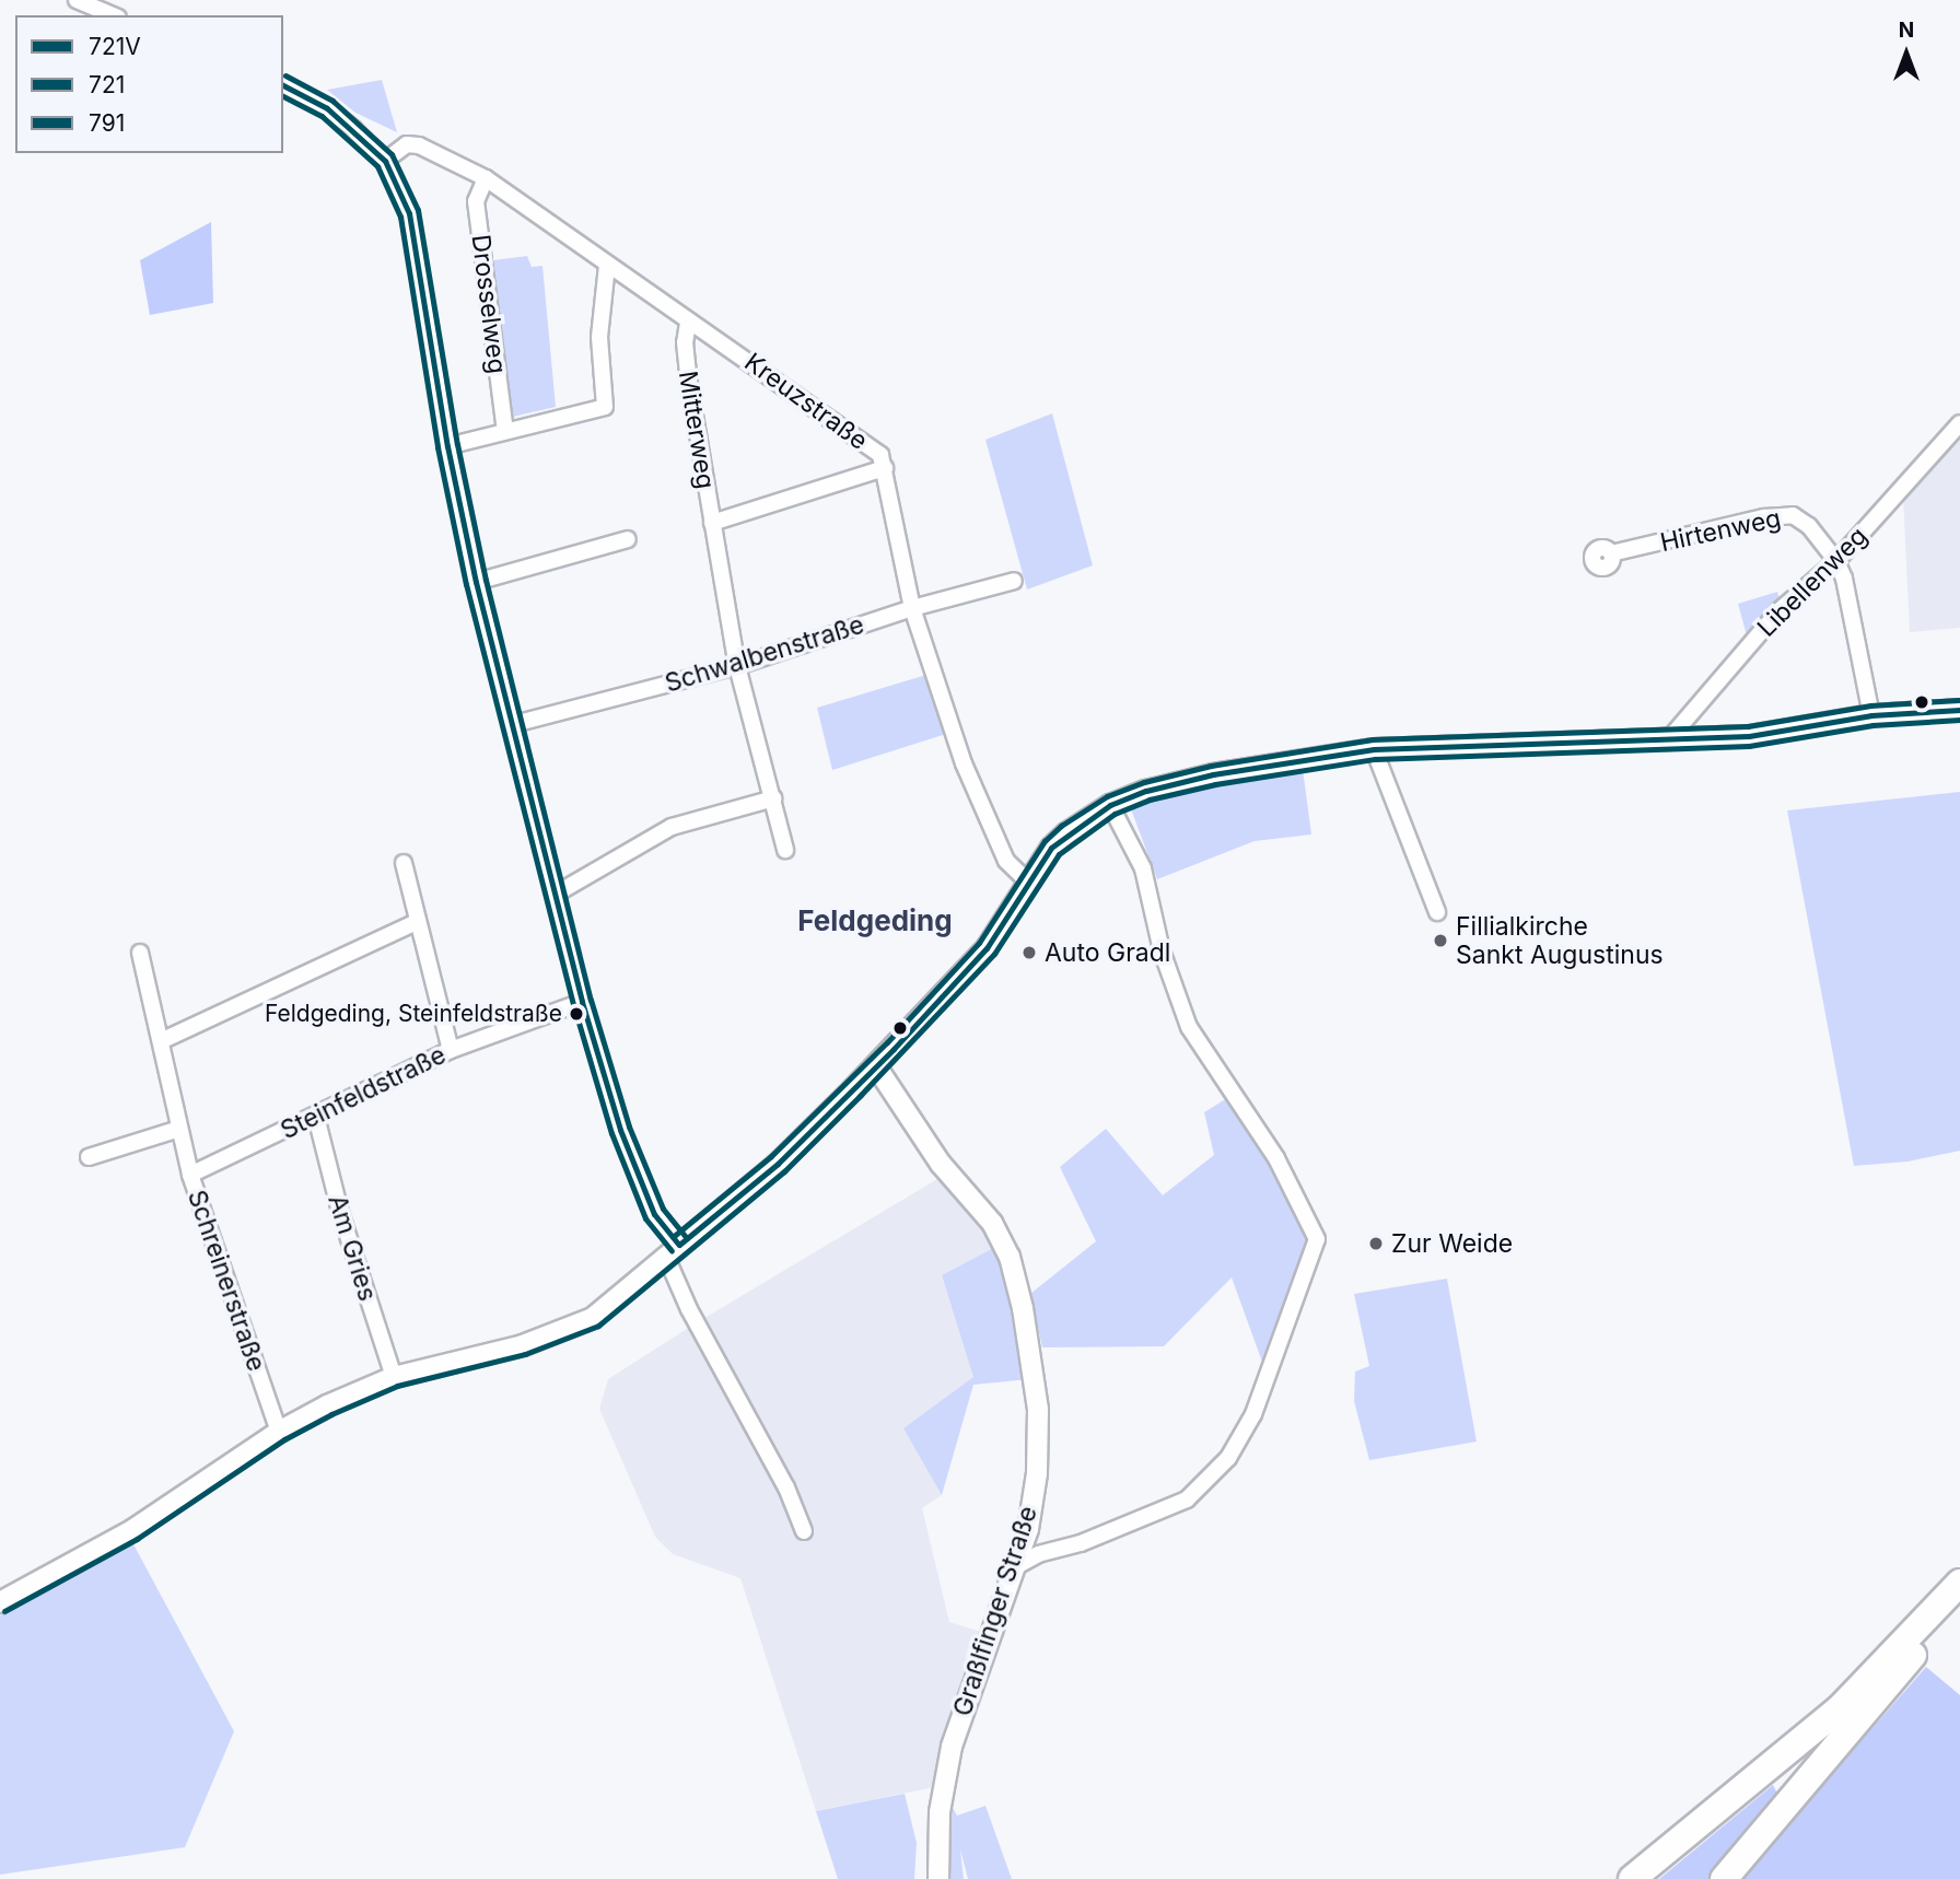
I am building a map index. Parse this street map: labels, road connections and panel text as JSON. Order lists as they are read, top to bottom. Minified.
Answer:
{"streets":{"street":["Drosselweg","Kreuzstraße","Mitterweg","Hirtenweg","Libellenweg","Schwalbenstraße","Steinfeldstraße","Am Gries","Schreinerstraße","Graßlfinger Straße"]},"crossings":[["Drosselweg","Kreuzstraße"],["Kreuzstraße","Mitterweg"],["Kreuzstraße","Schwalbenstraße"],["Mitterweg","Schwalbenstraße"],["Hirtenweg","Libellenweg"],["Steinfeldstraße","Am Gries"],["Steinfeldstraße","Schreinerstraße"]],"districts":["Feldgeding"],"places":["Fillialkirche Sankt Augustinus","Auto Gradl","Feldgeding, Steinfeldstraße","Zur Weide"],"lines":["transit line 791","transit line 721V","transit line 721"],"legend":["721V","721","791"],"north":"top"}
